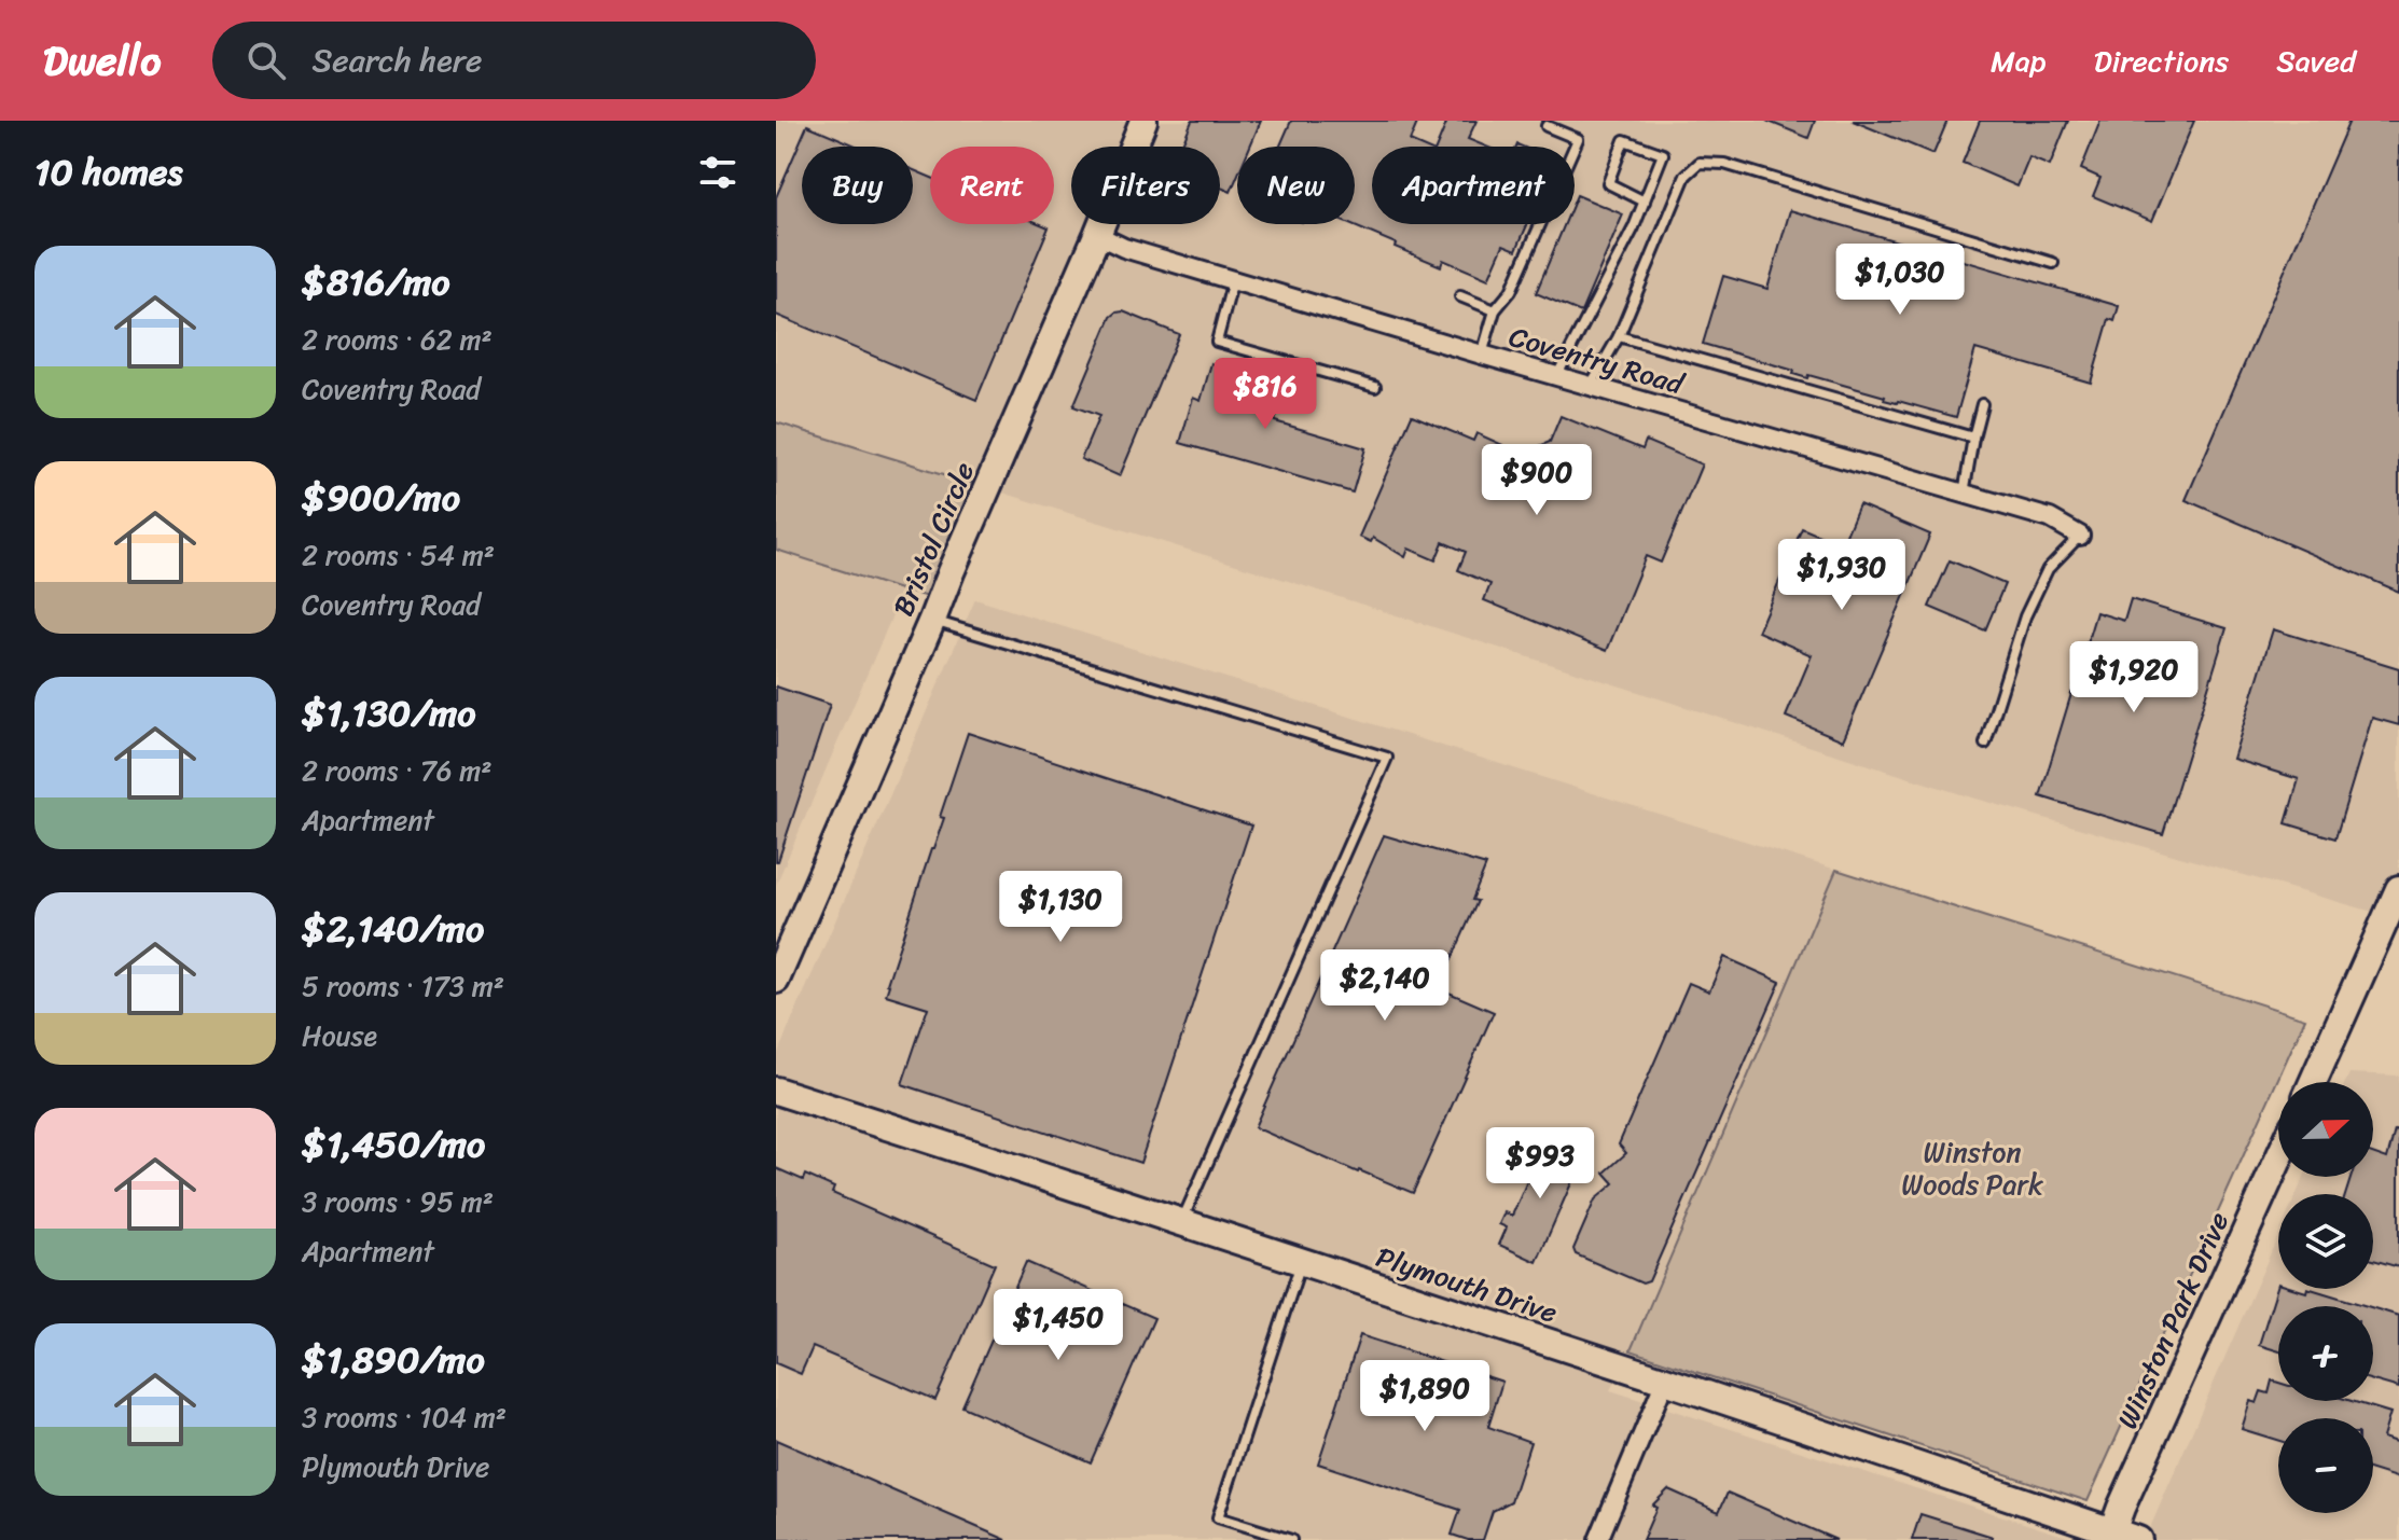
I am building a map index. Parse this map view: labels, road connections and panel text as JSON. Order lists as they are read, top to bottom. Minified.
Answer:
{"streets":{"street":["Coventry Road","Bristol Circle","Plymouth Drive","Winston Park Drive"]},"crossings":[["Coventry Road","Bristol Circle"],["Plymouth Drive","Winston Park Drive"]],"parks":["Winston Woods Park"],"north":"right","page":{"header":"Dwello","search":"Search here","nav":["Map","Directions","Saved"],"heading":"10 homes","chip":["Buy","Rent","Filters","New","Apartment"],"list":[{"name":"$816/mo","note":"2 rooms · 62 m² · Coventry Road"},{"name":"$900/mo","note":"2 rooms · 54 m² · Coventry Road"},{"name":"$1,130/mo","note":"2 rooms · 76 m² · Apartment"},{"name":"$2,140/mo","note":"5 rooms · 173 m² · House"},{"name":"$1,450/mo","note":"3 rooms · 95 m² · Apartment"},{"name":"$1,890/mo","note":"3 rooms · 104 m² · Plymouth Drive"}],"price":["$1,030","$816","$900","$1,930","$1,920","$1,130","$2,140","$993","$1,450","$1,890"],"map_buttons":["+","−"]}}
